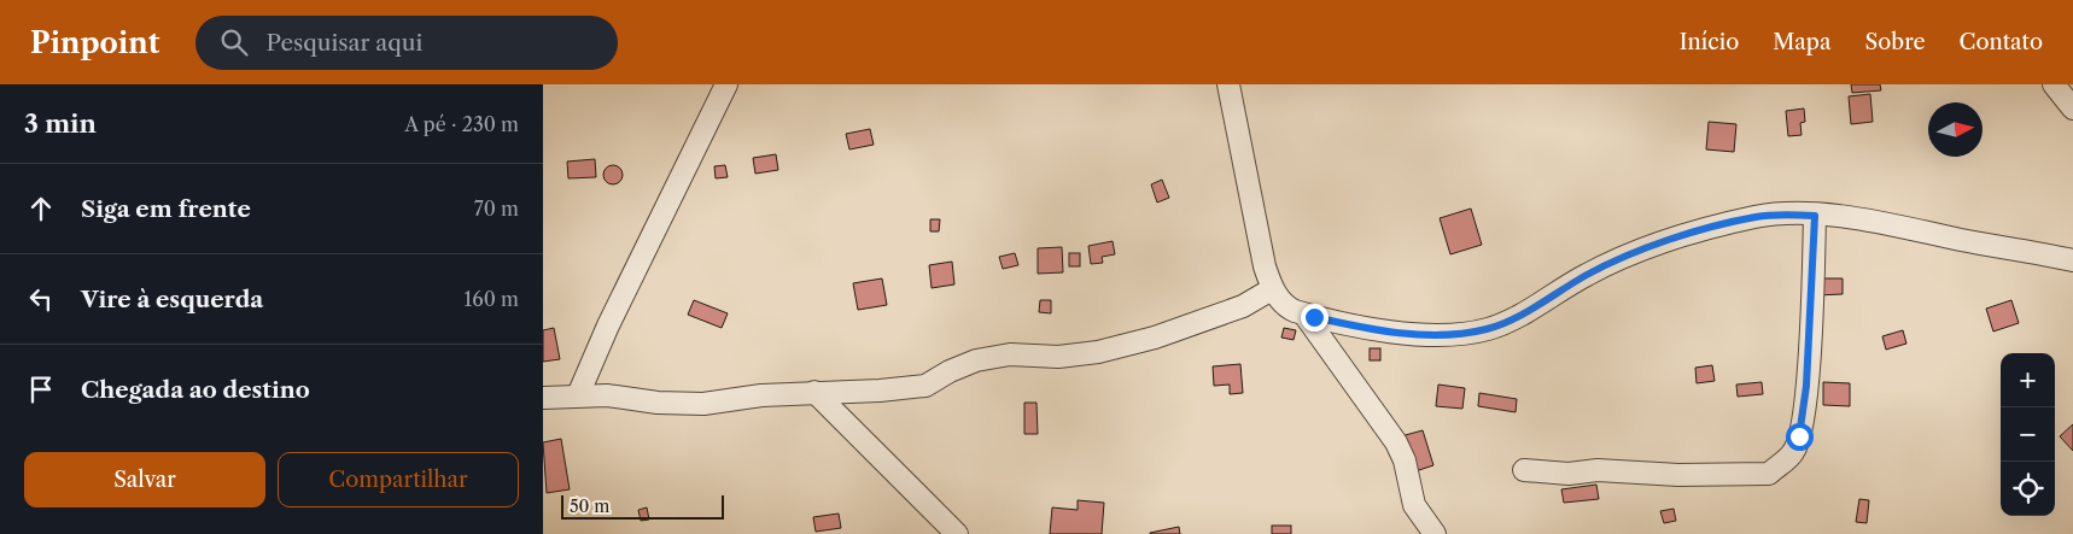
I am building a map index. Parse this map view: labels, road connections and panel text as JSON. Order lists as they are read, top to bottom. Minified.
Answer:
{"scale_bar":"50 m","north":"right","page":{"header":"Pinpoint","search":"Pesquisar aqui","nav":["Início","Mapa","Sobre","Contato"],"heading":["3 min","A pé · 230 m"],"list":[["Siga em frente","70 m"],["Vire à esquerda","160 m"],"Chegada ao destino"],"map_buttons":["+","−"],"buttons":["Salvar","Compartilhar"],"scale":"50 m"}}
